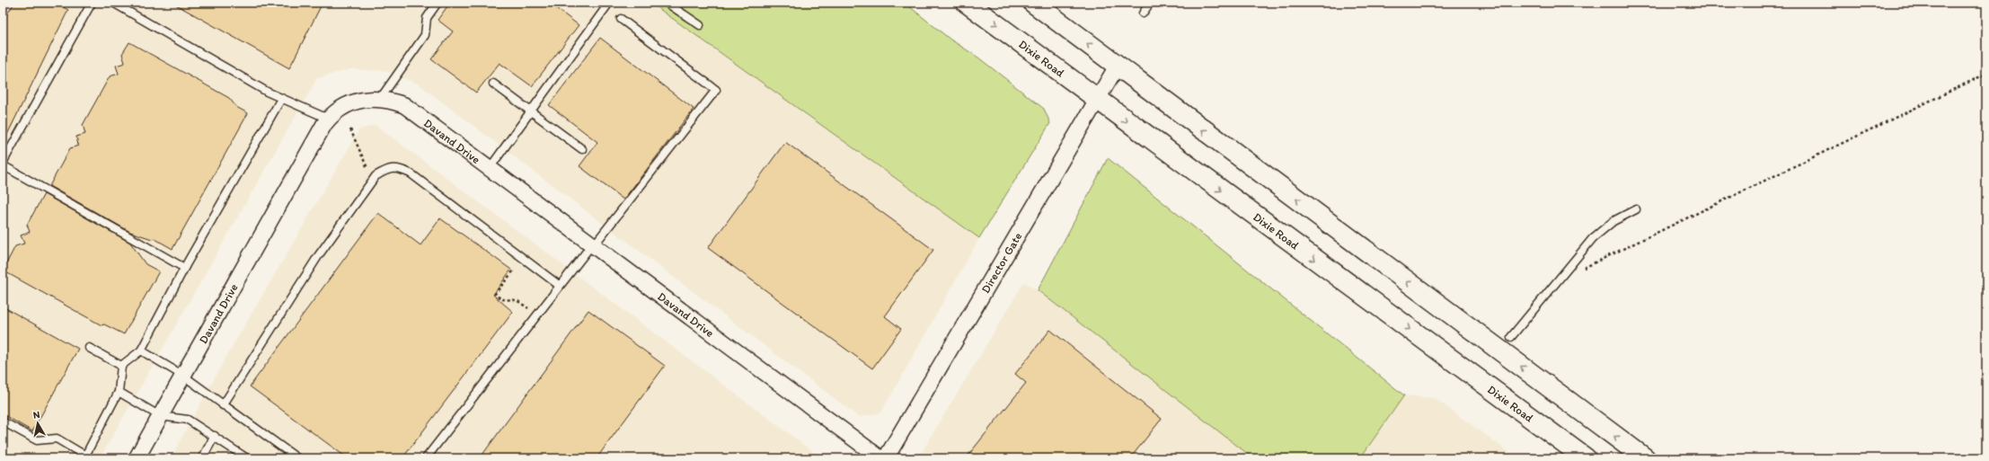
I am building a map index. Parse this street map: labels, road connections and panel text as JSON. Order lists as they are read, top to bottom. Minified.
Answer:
{"streets":{"main road":["Dixie Road"],"street":["Davand Drive","Director Gate"]},"crossings":[["Dixie Road","Director Gate"]],"north":"top"}
